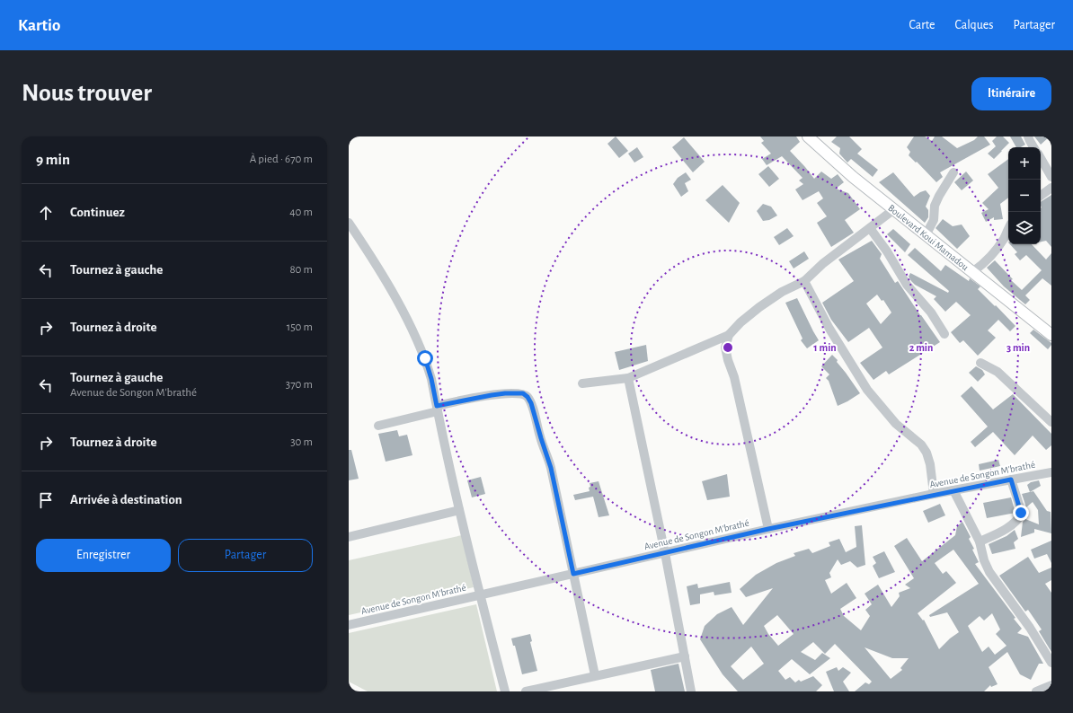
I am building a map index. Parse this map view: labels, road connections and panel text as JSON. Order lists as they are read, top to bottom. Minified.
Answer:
{"streets":{"main road":["Boulevard Koui Mamadou"],"street":["Avenue de Songon M'brathé"]},"page":{"header":"Kartio","nav":["Carte","Calques","Partager"],"buttons":["Itinéraire",["Enregistrer","Partager"]],"title":"Nous trouver","heading":["9 min","À pied · 670 m"],"map_buttons":["+","−"],"list":[["Continuez","40 m"],["Tournez à gauche","80 m"],["Tournez à droite","150 m"],["Tournez à gauche","Avenue de Songon M'brathé","370 m"],["Tournez à droite","30 m"],"Arrivée à destination"]},"rings":["1 min","2 min","3 min"]}
